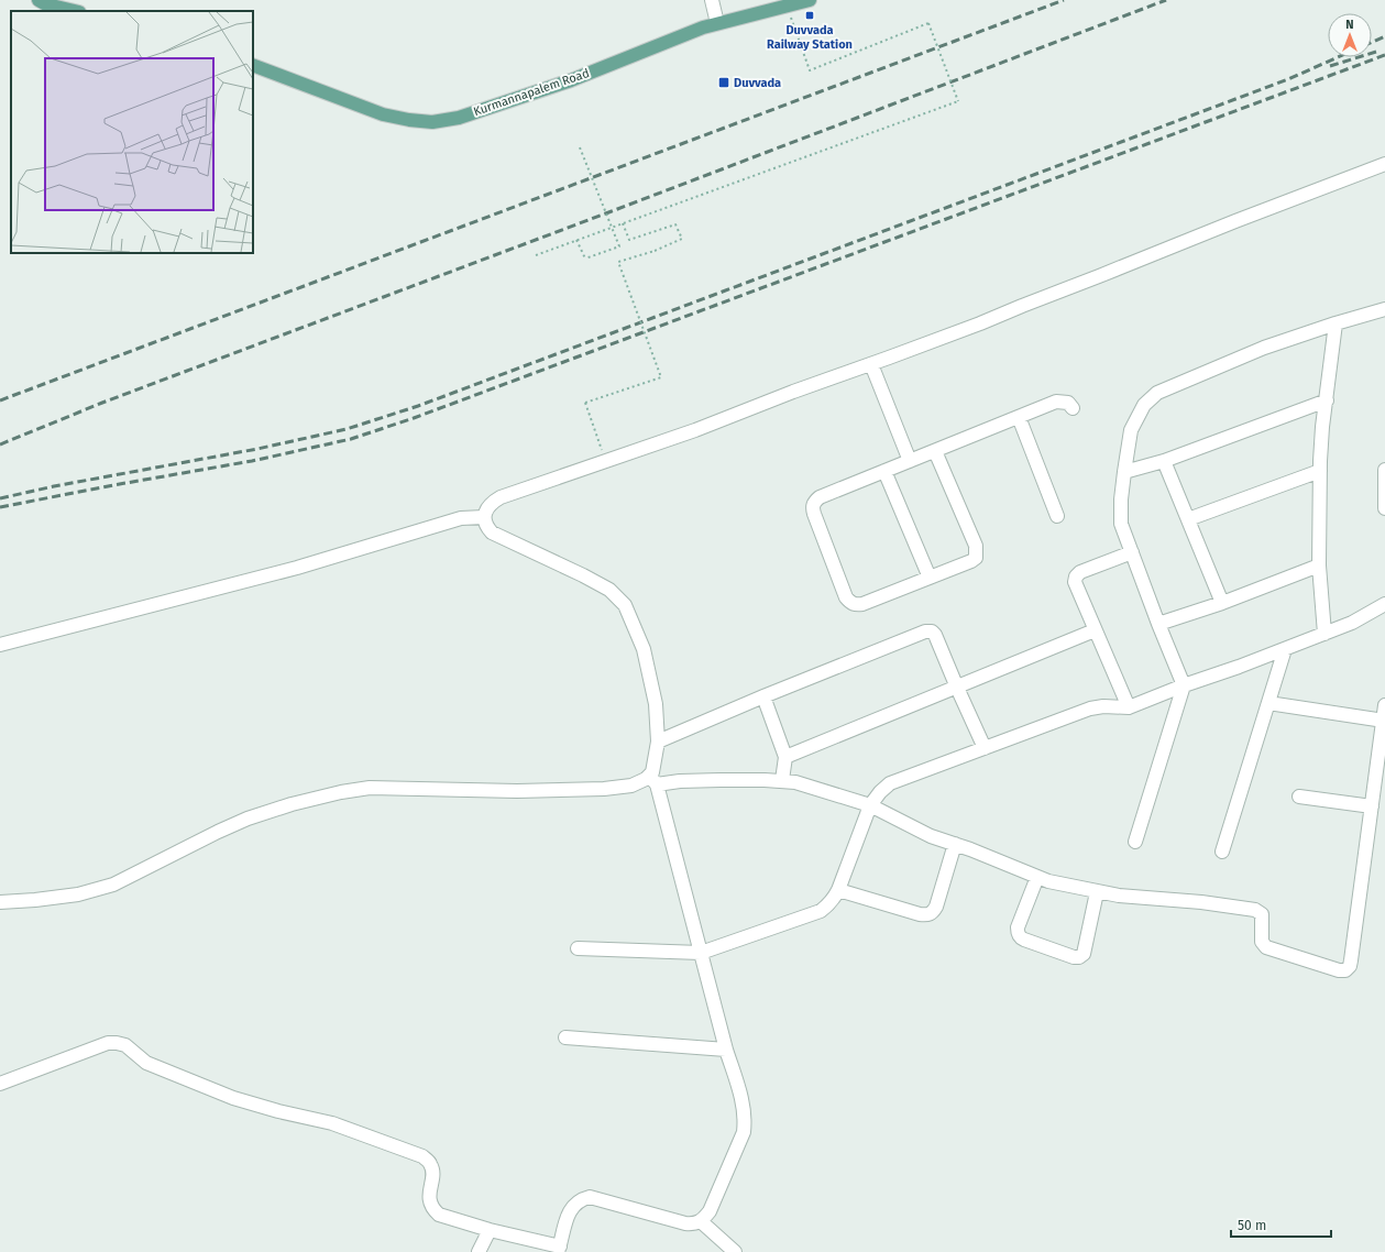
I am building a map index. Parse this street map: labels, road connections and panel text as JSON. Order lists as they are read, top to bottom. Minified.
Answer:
{"streets":{"main road":["Kurmannapalem Road"]},"places":{"transit":["Duvvada Railway Station","Duvvada"]},"scale_bar":"50 m","north":"top"}
